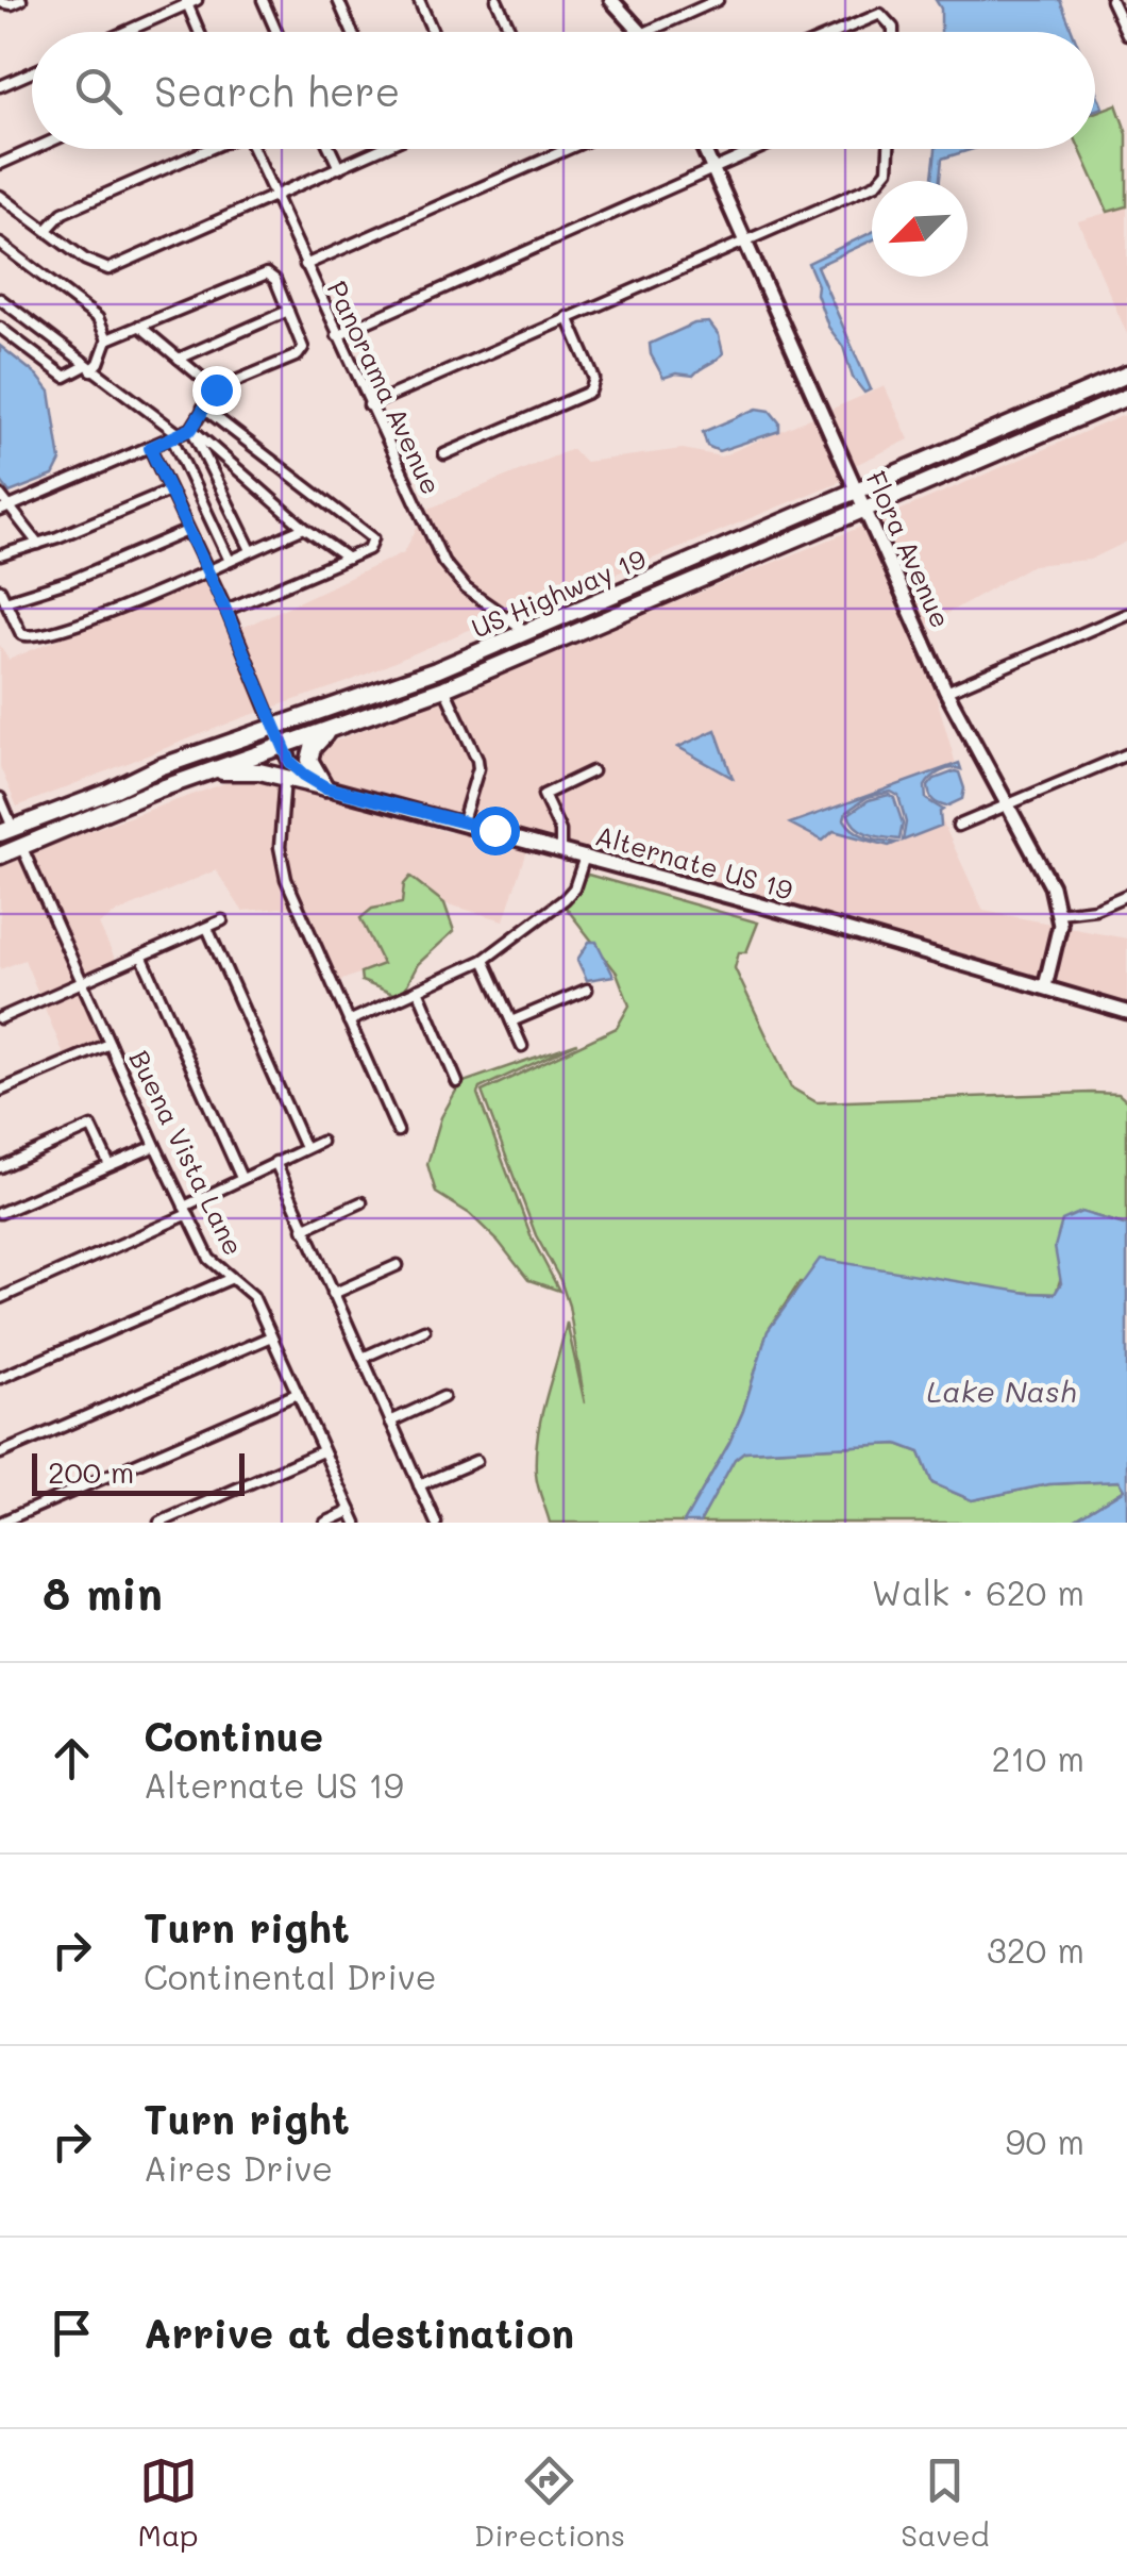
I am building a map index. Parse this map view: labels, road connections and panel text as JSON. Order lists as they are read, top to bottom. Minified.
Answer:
{"streets":{"highway":["US Highway 19"],"street":["Panorama Avenue","Flora Avenue","Alternate US 19","Buena Vista Lane"]},"crossings":[["Panorama Avenue","US Highway 19"],["Flora Avenue","US Highway 19"],["US Highway 19","Alternate US 19"],["US Highway 19","Buena Vista Lane"]],"water":["Lake Nash"],"scale_bar":"200 m","north":"bottom left","page":{"search":"Search here","scale":"200 m","heading":["8 min","Walk · 620 m"],"list":[["Continue","Alternate US 19","210 m"],["Turn right","Continental Drive","320 m"],["Turn right","Aires Drive","90 m"],"Arrive at destination"],"nav":["Map","Directions","Saved"]}}
